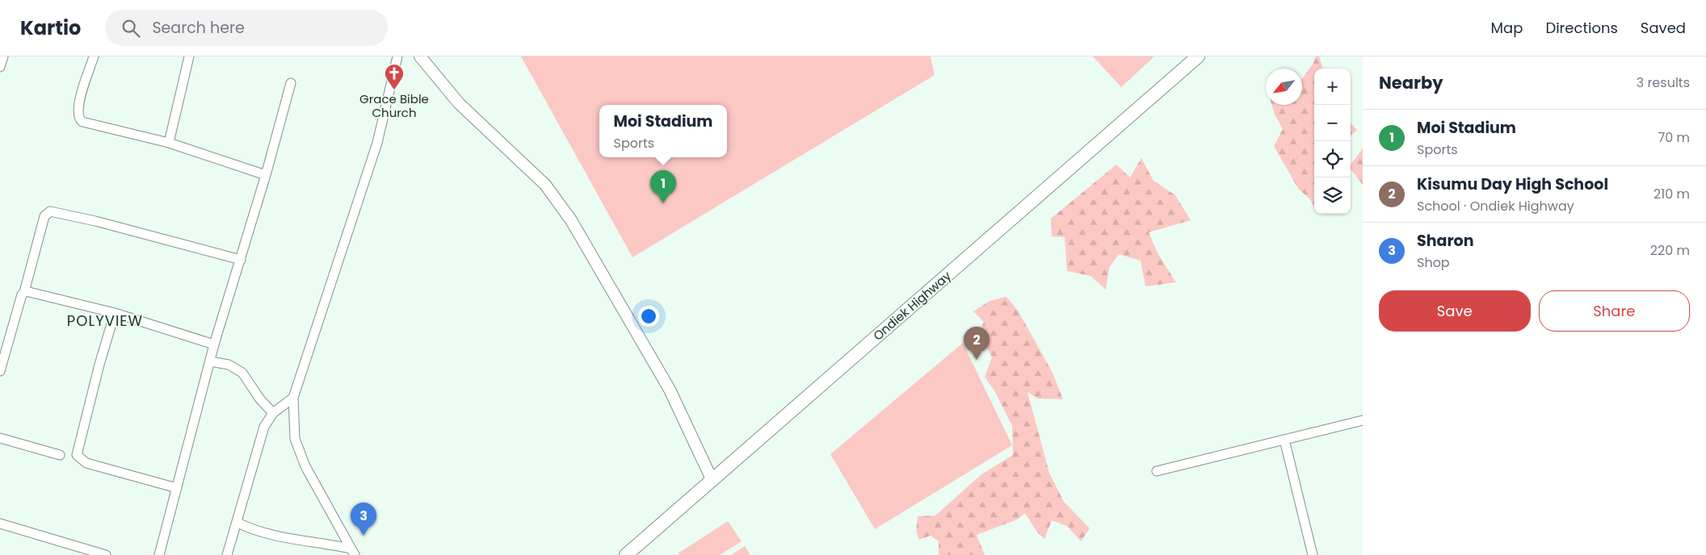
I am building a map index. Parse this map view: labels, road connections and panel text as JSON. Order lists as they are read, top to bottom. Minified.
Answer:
{"streets":{"main road":["Ondiek Highway"]},"districts":["POLYVIEW"],"places":{"church":["Grace Bible Church"]},"north":"bottom left","page":{"header":"Kartio","search":"Search here","nav":["Map","Directions","Saved"],"heading":["Nearby","3 results"],"map_buttons":["+","−"],"popup":["Moi Stadium","Sports"],"list":[{"mark":"1","name":"Moi Stadium","note":"Sports","value":"70 m"},{"mark":"2","name":"Kisumu Day High School","note":"School · Ondiek Highway","value":"210 m"},{"mark":"3","name":"Sharon","note":"Shop","value":"220 m"}],"pins":["1","2","3"],"buttons":["Save","Share"]}}
